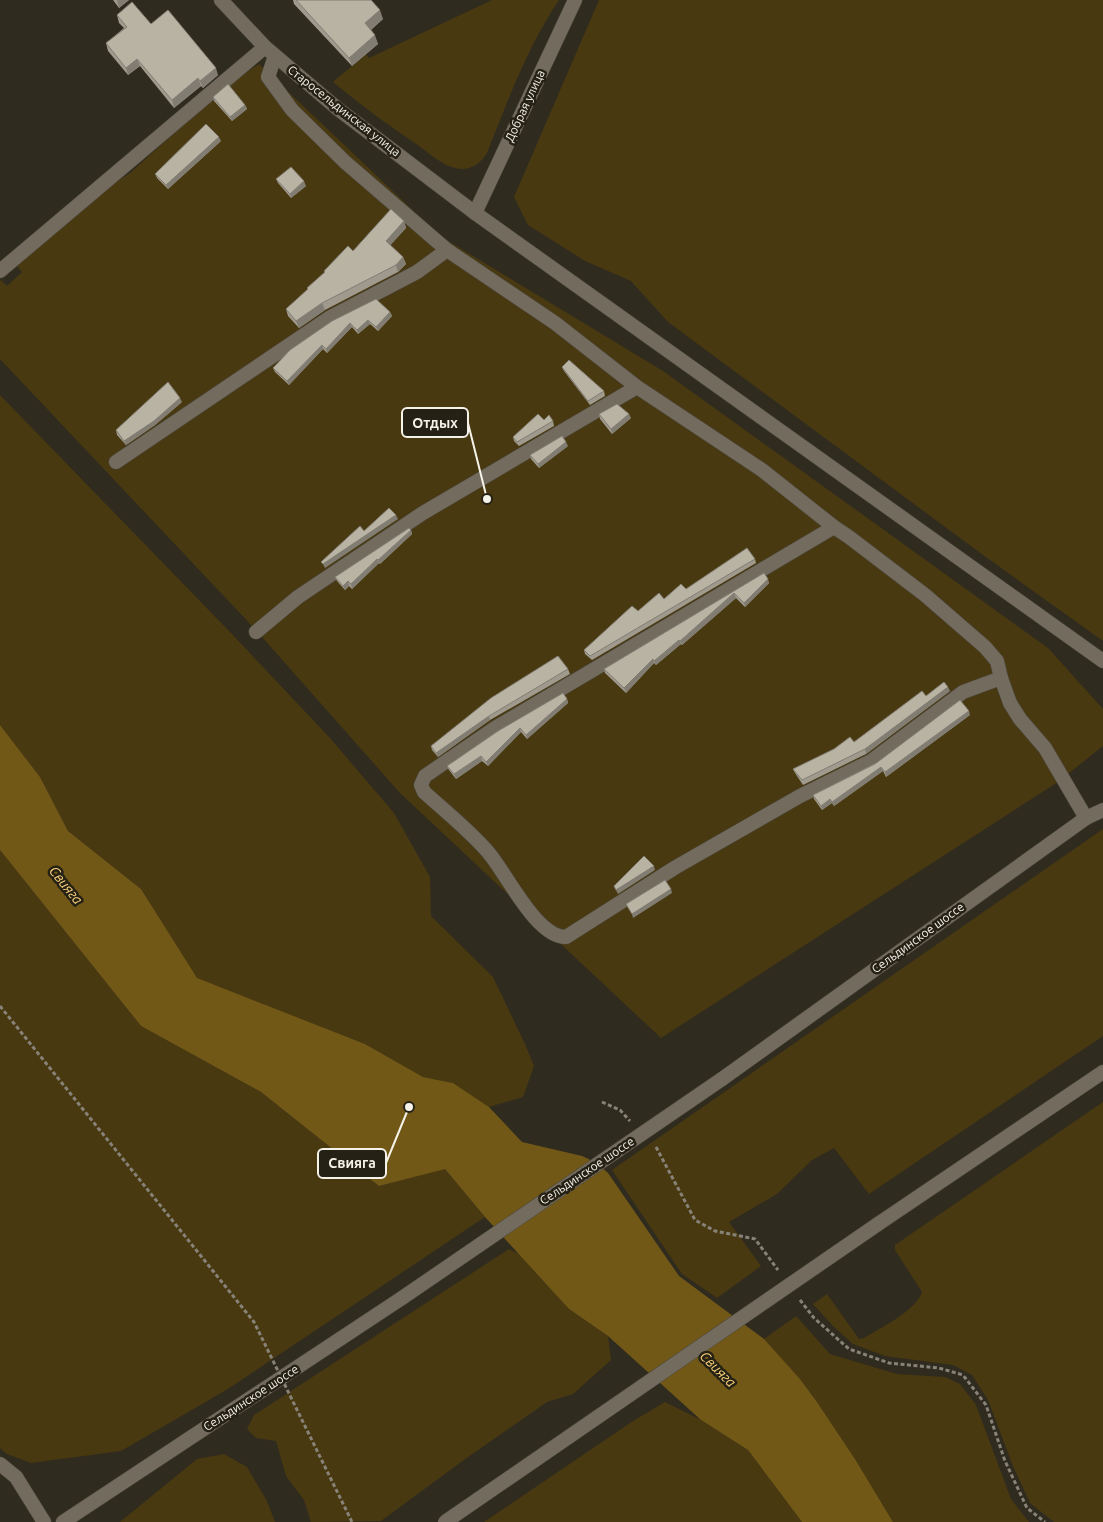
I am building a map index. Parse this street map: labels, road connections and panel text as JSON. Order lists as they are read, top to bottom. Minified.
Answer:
{"streets":{"main road":["Добрая улица","Старосельдинская улица","Сельдинское шоссе"]},"crossings":[["Добрая улица","Старосельдинская улица"]],"water":["Свияга"],"places":["Отдых","Свияга"]}
